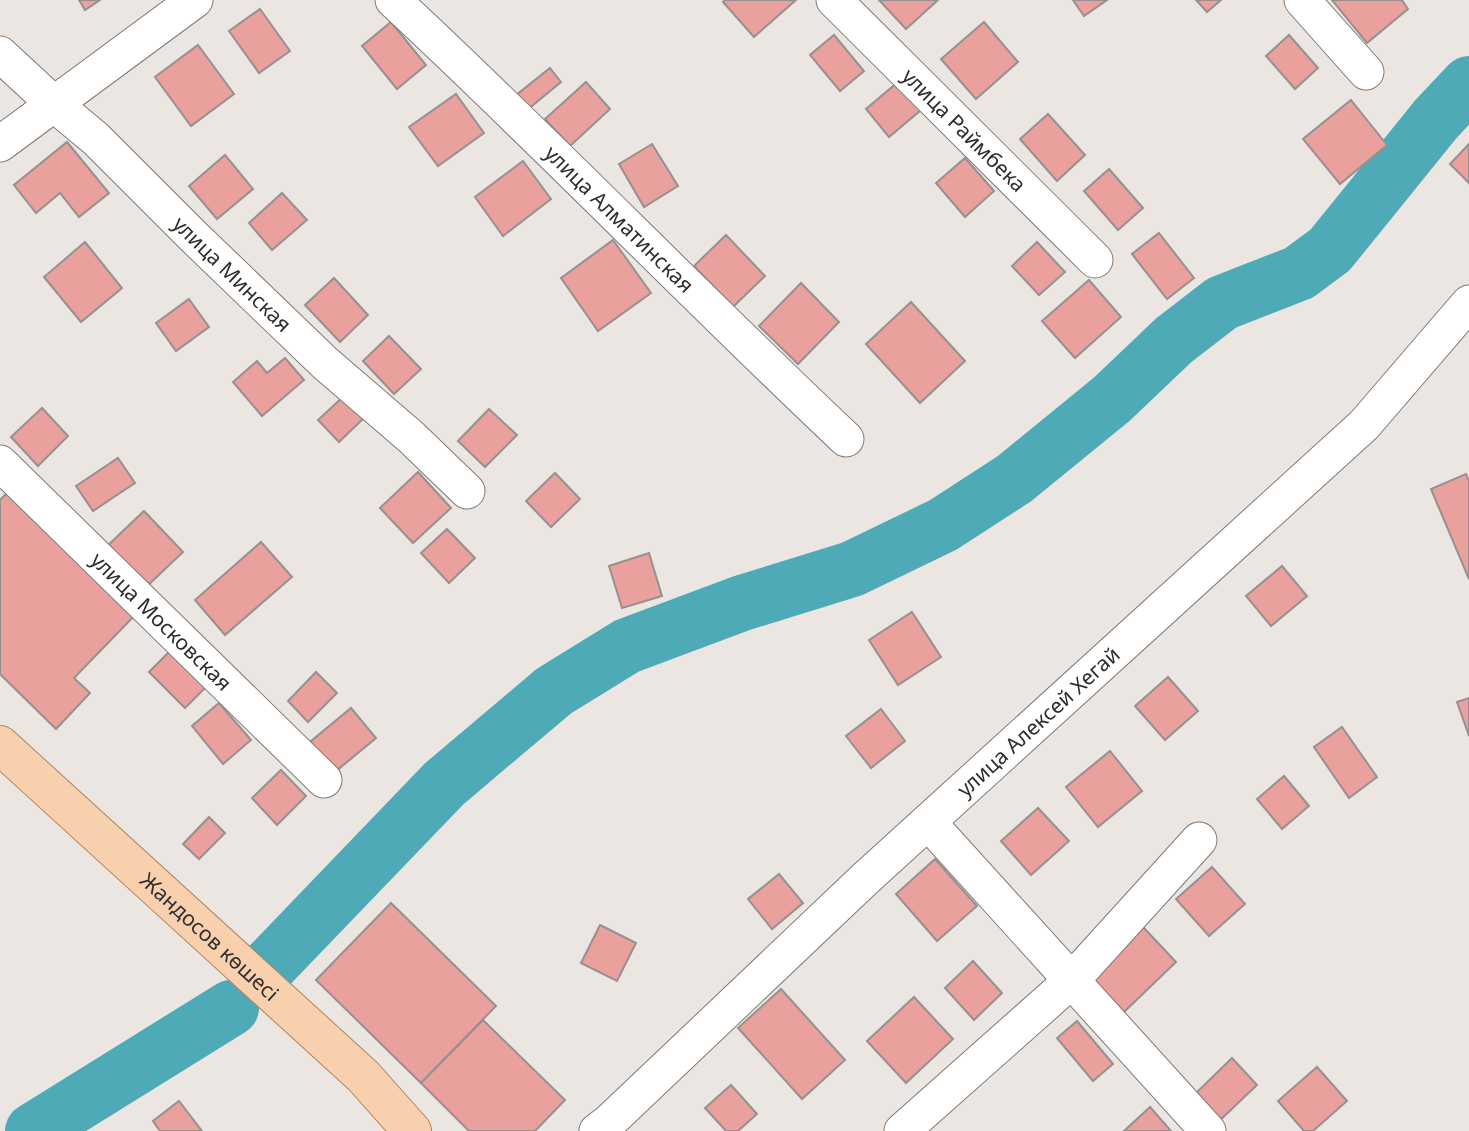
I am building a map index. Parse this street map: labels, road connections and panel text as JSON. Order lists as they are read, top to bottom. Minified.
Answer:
{"streets":{"main road":["Жандосов көшесі"],"street":["улица Раймбека","улица Алматинская","улица Минская","улица Московская","улица Алексей Хегай"]}}
